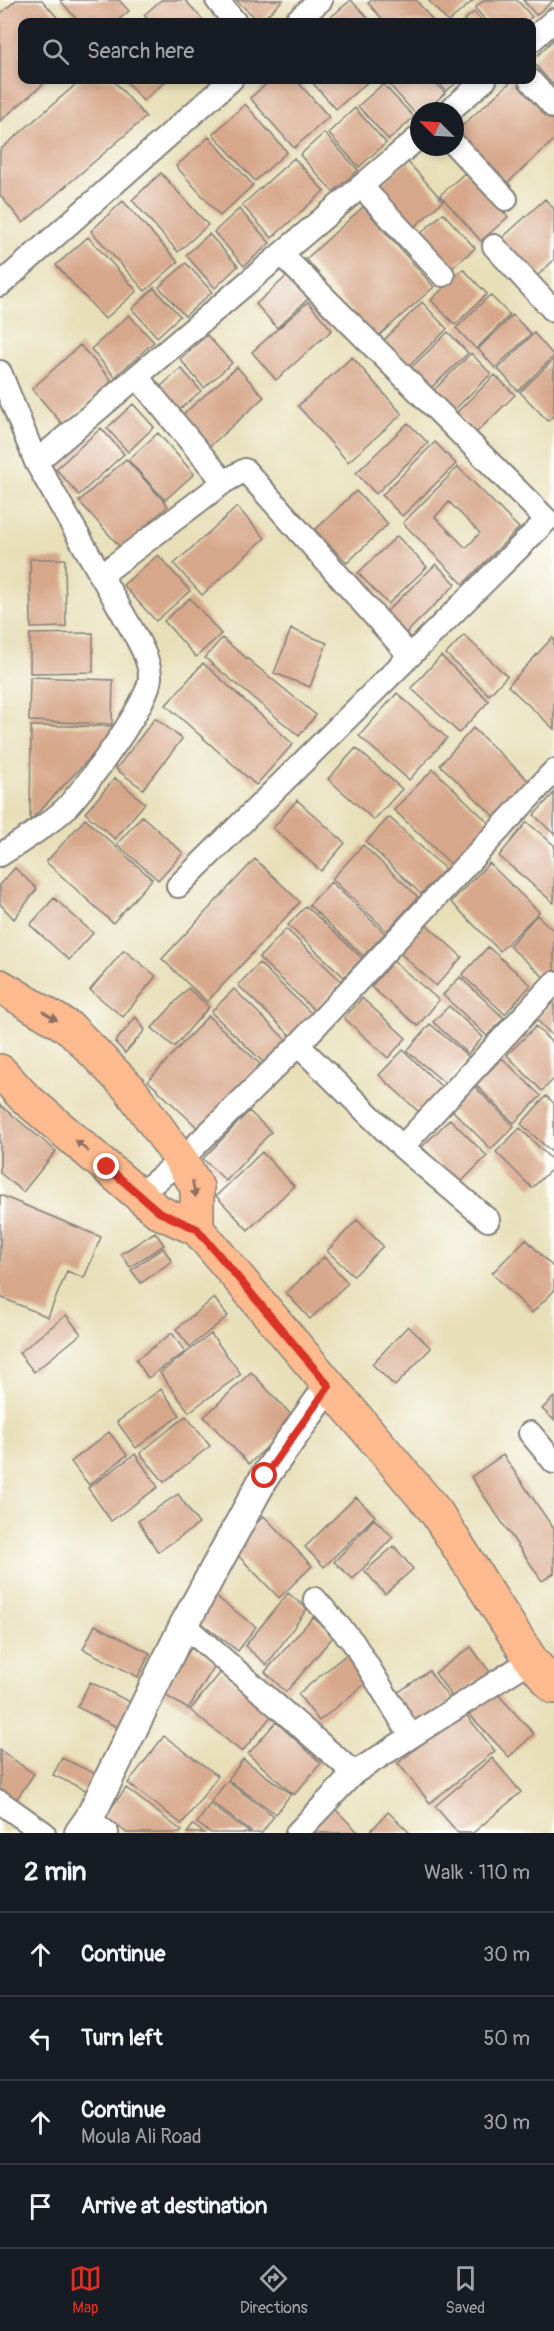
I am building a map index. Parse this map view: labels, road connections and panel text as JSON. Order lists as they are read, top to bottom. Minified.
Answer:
{"north":"top left","page":{"search":"Search here","heading":["2 min","Walk · 110 m"],"list":[["Continue","30 m"],["Turn left","50 m"],["Continue","Moula Ali Road","30 m"],"Arrive at destination"],"nav":["Map","Directions","Saved"]}}
